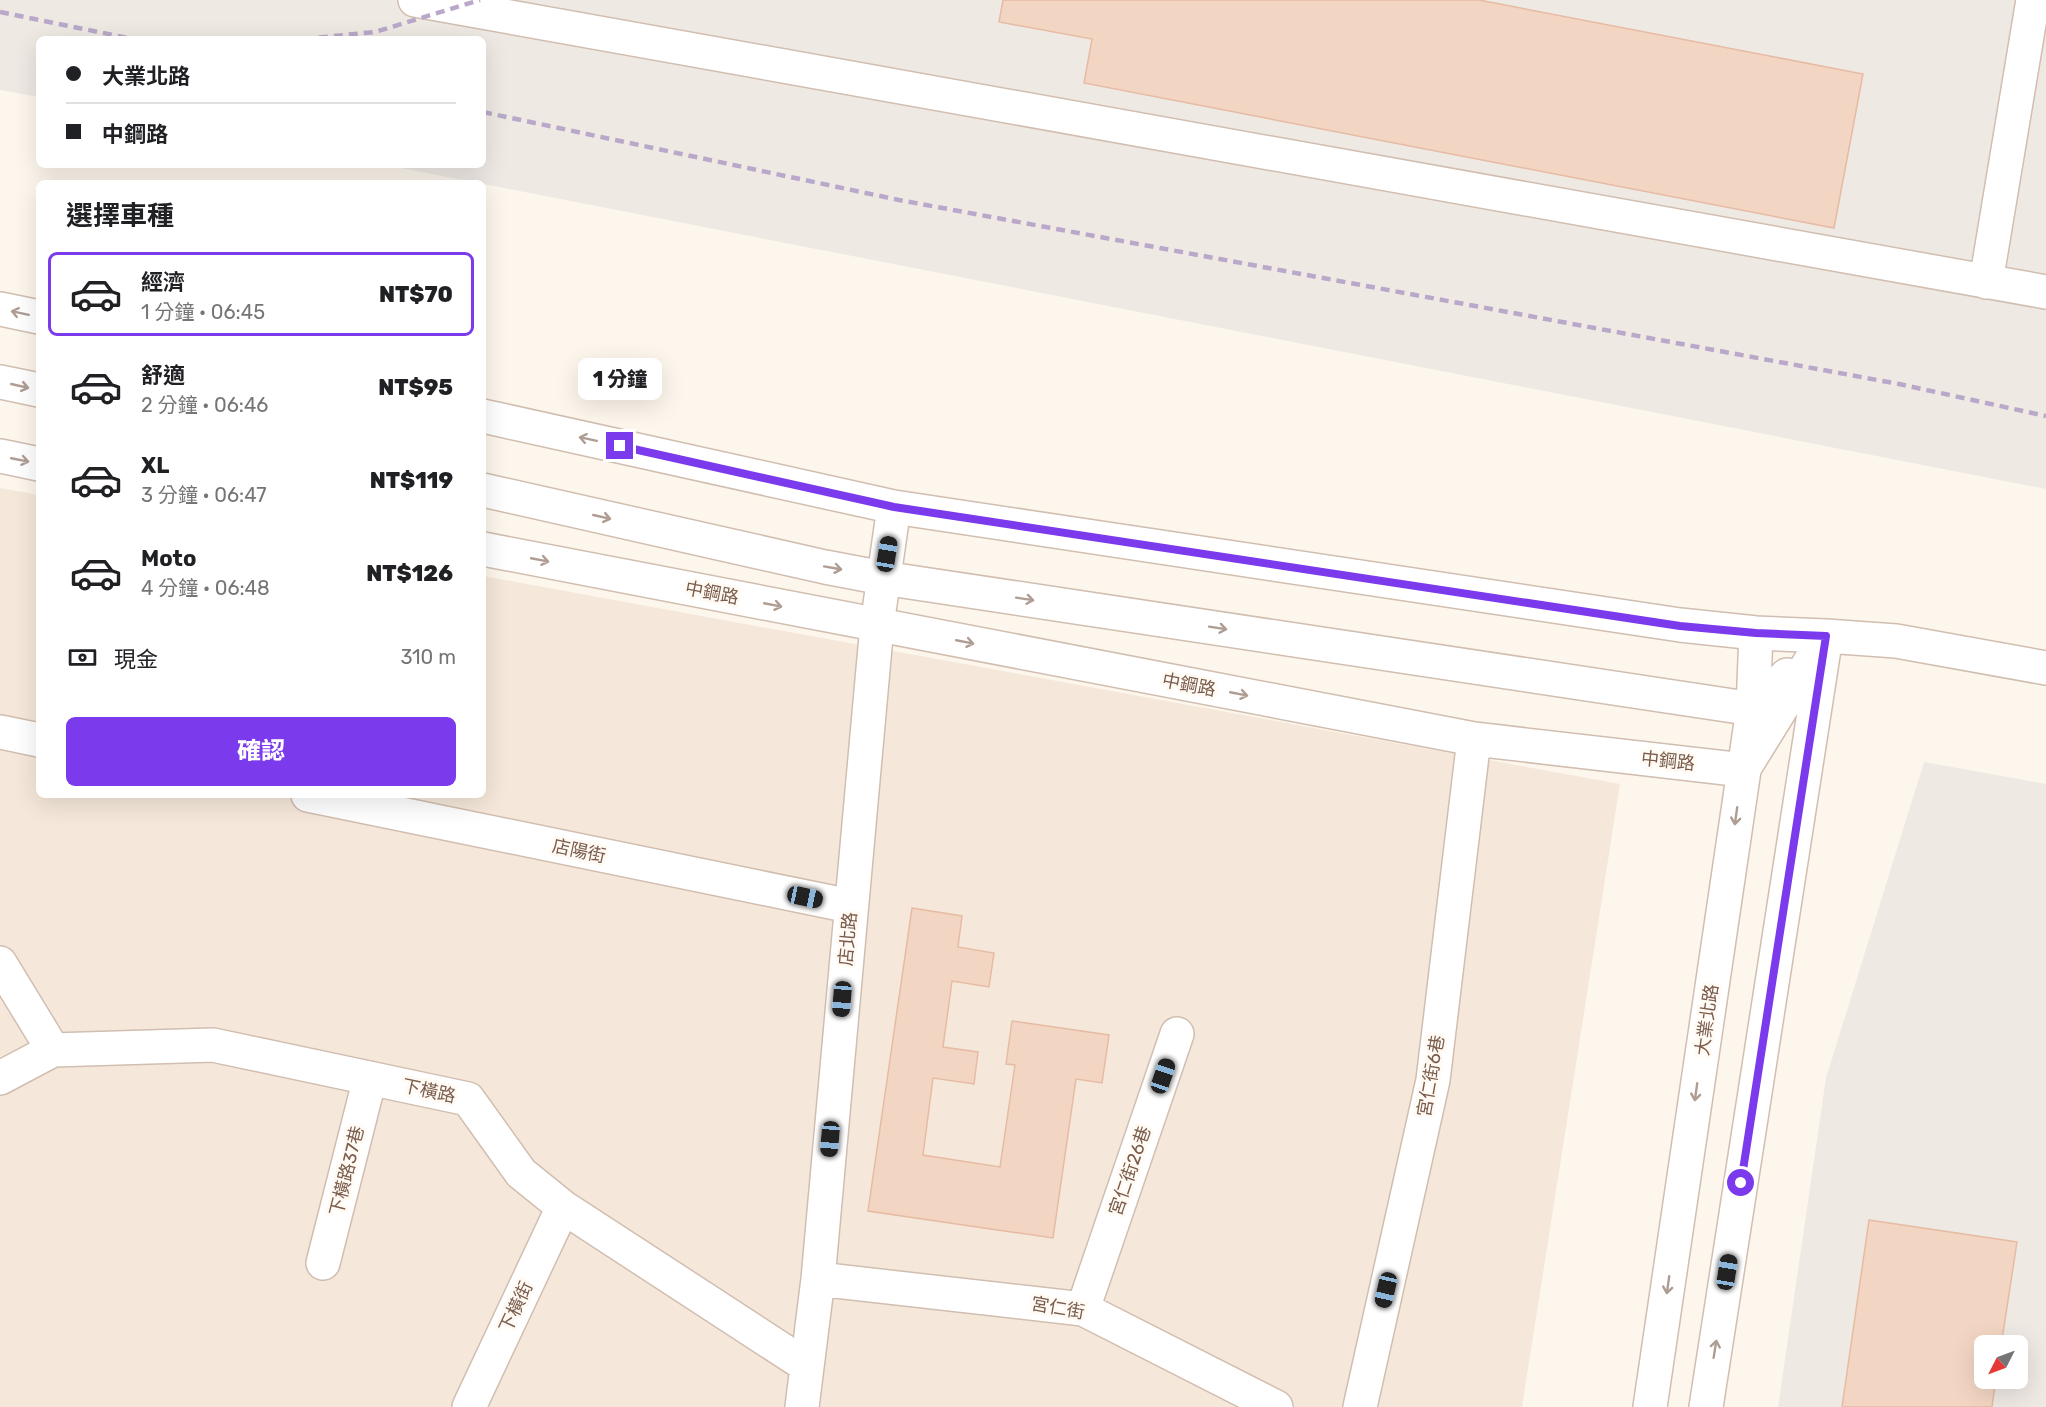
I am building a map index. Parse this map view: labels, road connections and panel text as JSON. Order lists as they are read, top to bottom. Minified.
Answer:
{"streets":{"street":["中鋼路","店陽街","店北路","大業北路","宮仁街6巷","下橫路","下橫路37巷","宮仁街26巷","下橫街","宮仁街"]},"crossings":[["中鋼路","店北路"],["中鋼路","大業北路"],["中鋼路","宮仁街6巷"],["店陽街","店北路"],["店北路","下橫路"],["店北路","宮仁街"],["下橫路","下橫路37巷"],["下橫路","下橫街"],["宮仁街26巷","宮仁街"]],"north":"bottom left","page":{"banner":["大業北路","中鋼路"],"heading":"選擇車種","list":[{"name":"經濟","note":"1 分鐘 · 06:45","value":"NT$70"},{"name":"舒適","note":"2 分鐘 · 06:46","value":"NT$95"},{"name":"XL","note":"3 分鐘 · 06:47","value":"NT$119"},{"name":"Moto","note":"4 分鐘 · 06:48","value":"NT$126"}],"bubble":"1 分鐘","pay":["現金","310 m"],"buttons":"確認"}}
